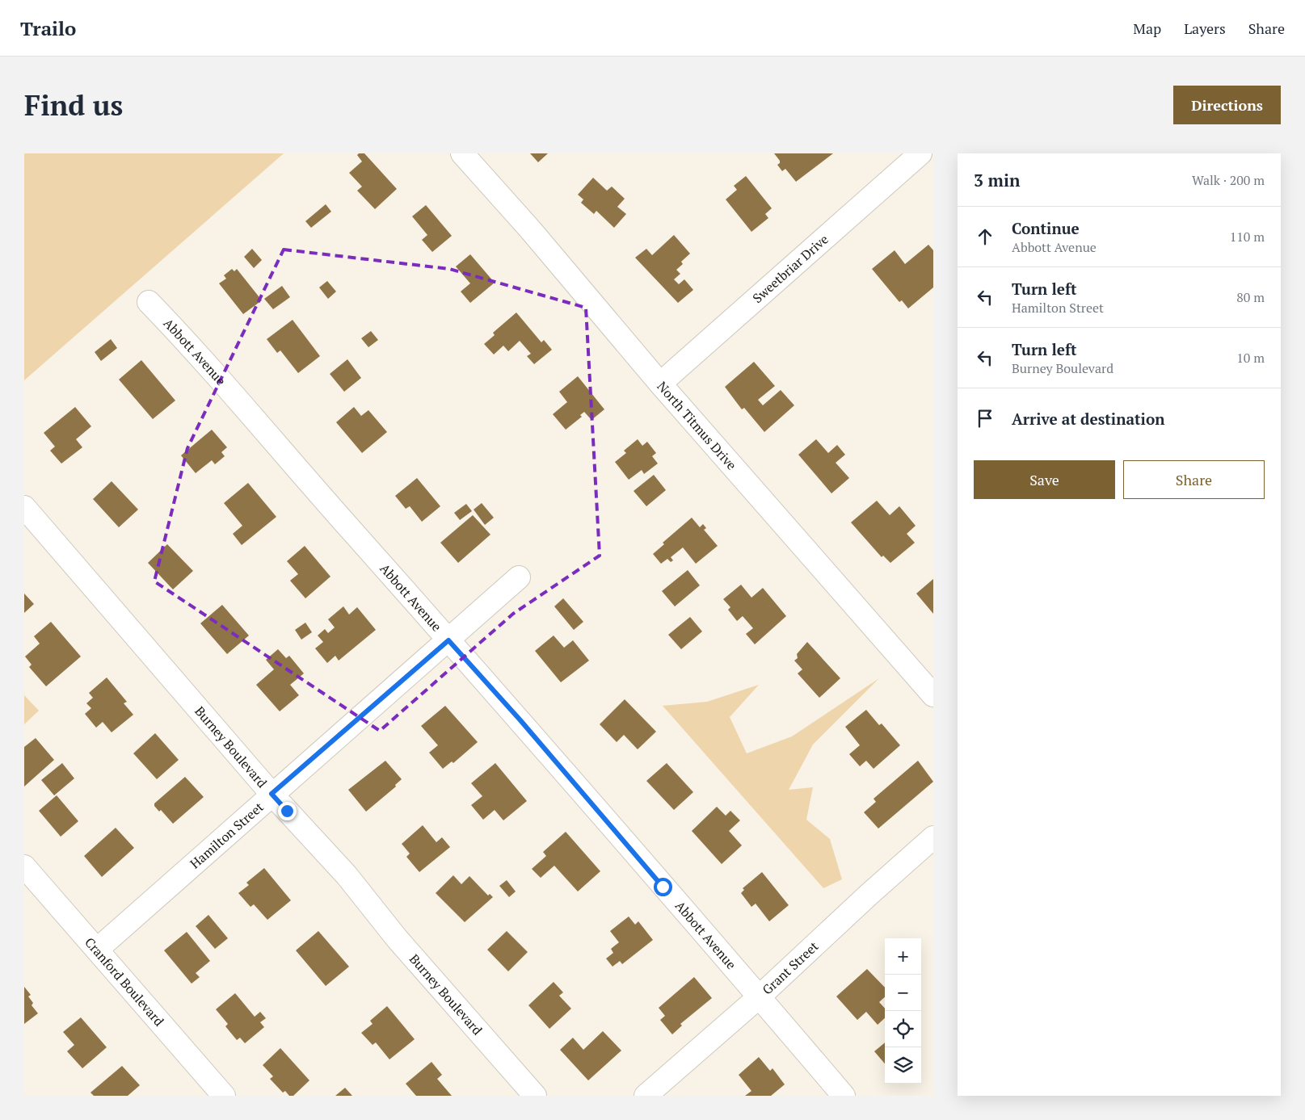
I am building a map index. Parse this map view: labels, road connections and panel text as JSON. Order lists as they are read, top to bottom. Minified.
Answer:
{"streets":{"street":["Sweetbriar Drive","Abbott Avenue","North Titmus Drive","Burney Boulevard","Hamilton Street","Grant Street","Cranford Boulevard"]},"crossings":[["Sweetbriar Drive","North Titmus Drive"],["Abbott Avenue","Hamilton Street"],["Abbott Avenue","Grant Street"],["Burney Boulevard","Hamilton Street"],["Hamilton Street","Cranford Boulevard"]],"page":{"header":"Trailo","nav":["Map","Layers","Share"],"buttons":["Directions",["Save","Share"]],"title":"Find us","heading":["3 min","Walk · 200 m"],"list":[["Continue","Abbott Avenue","110 m"],["Turn left","Hamilton Street","80 m"],["Turn left","Burney Boulevard","10 m"],"Arrive at destination"],"map_buttons":["+","−"]}}
